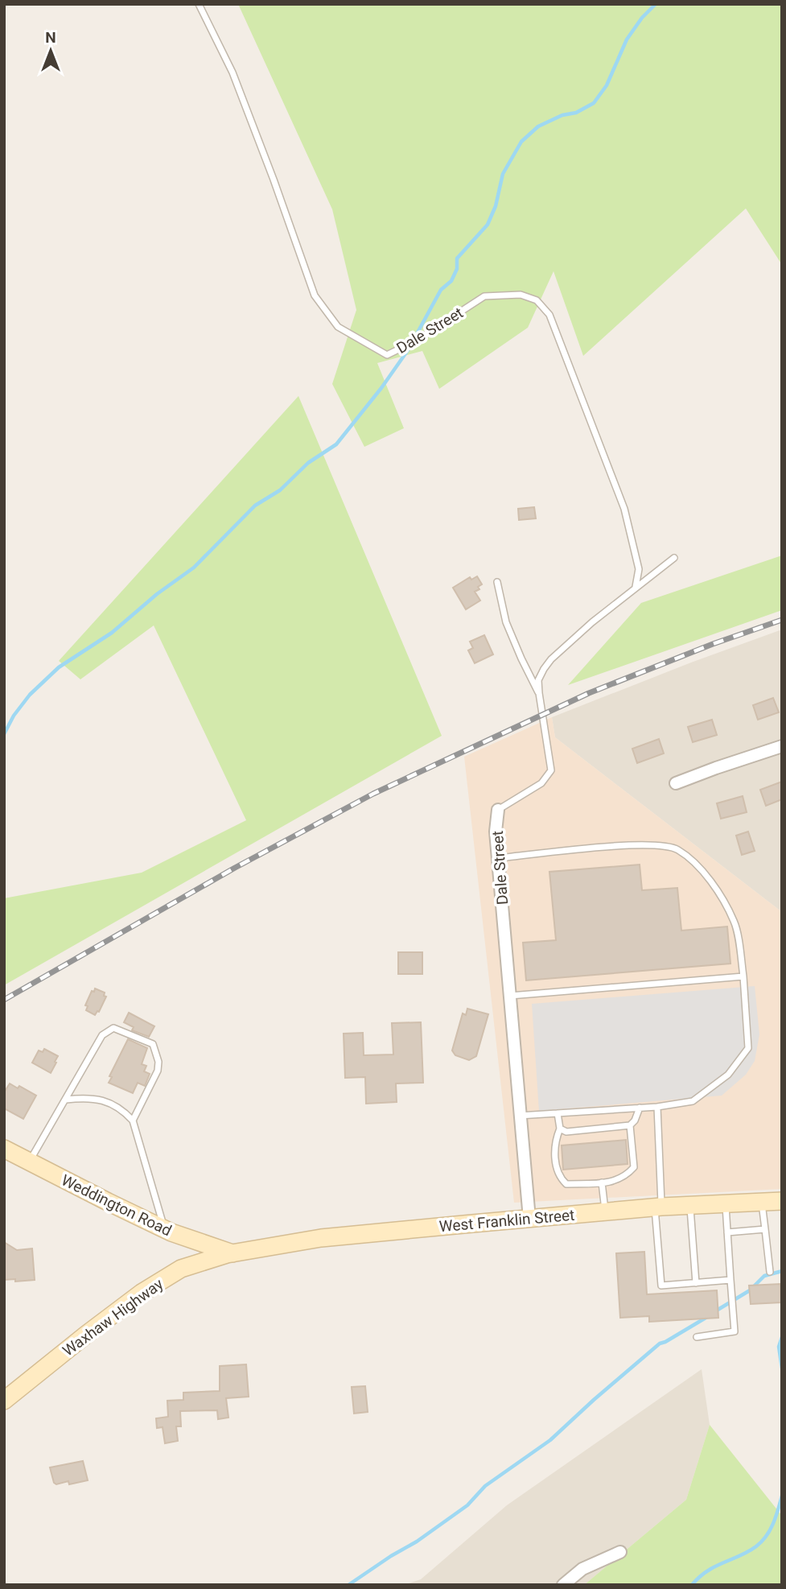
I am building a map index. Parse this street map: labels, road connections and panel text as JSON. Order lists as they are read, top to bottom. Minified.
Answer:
{"streets":{"main road":["Weddington Road","West Franklin Street","Waxhaw Highway"],"street":["Dale Street"]},"crossings":[["Dale Street","West Franklin Street"],["Weddington Road","West Franklin Street"],["Weddington Road","Waxhaw Highway"],["West Franklin Street","Waxhaw Highway"]],"north":"top"}
